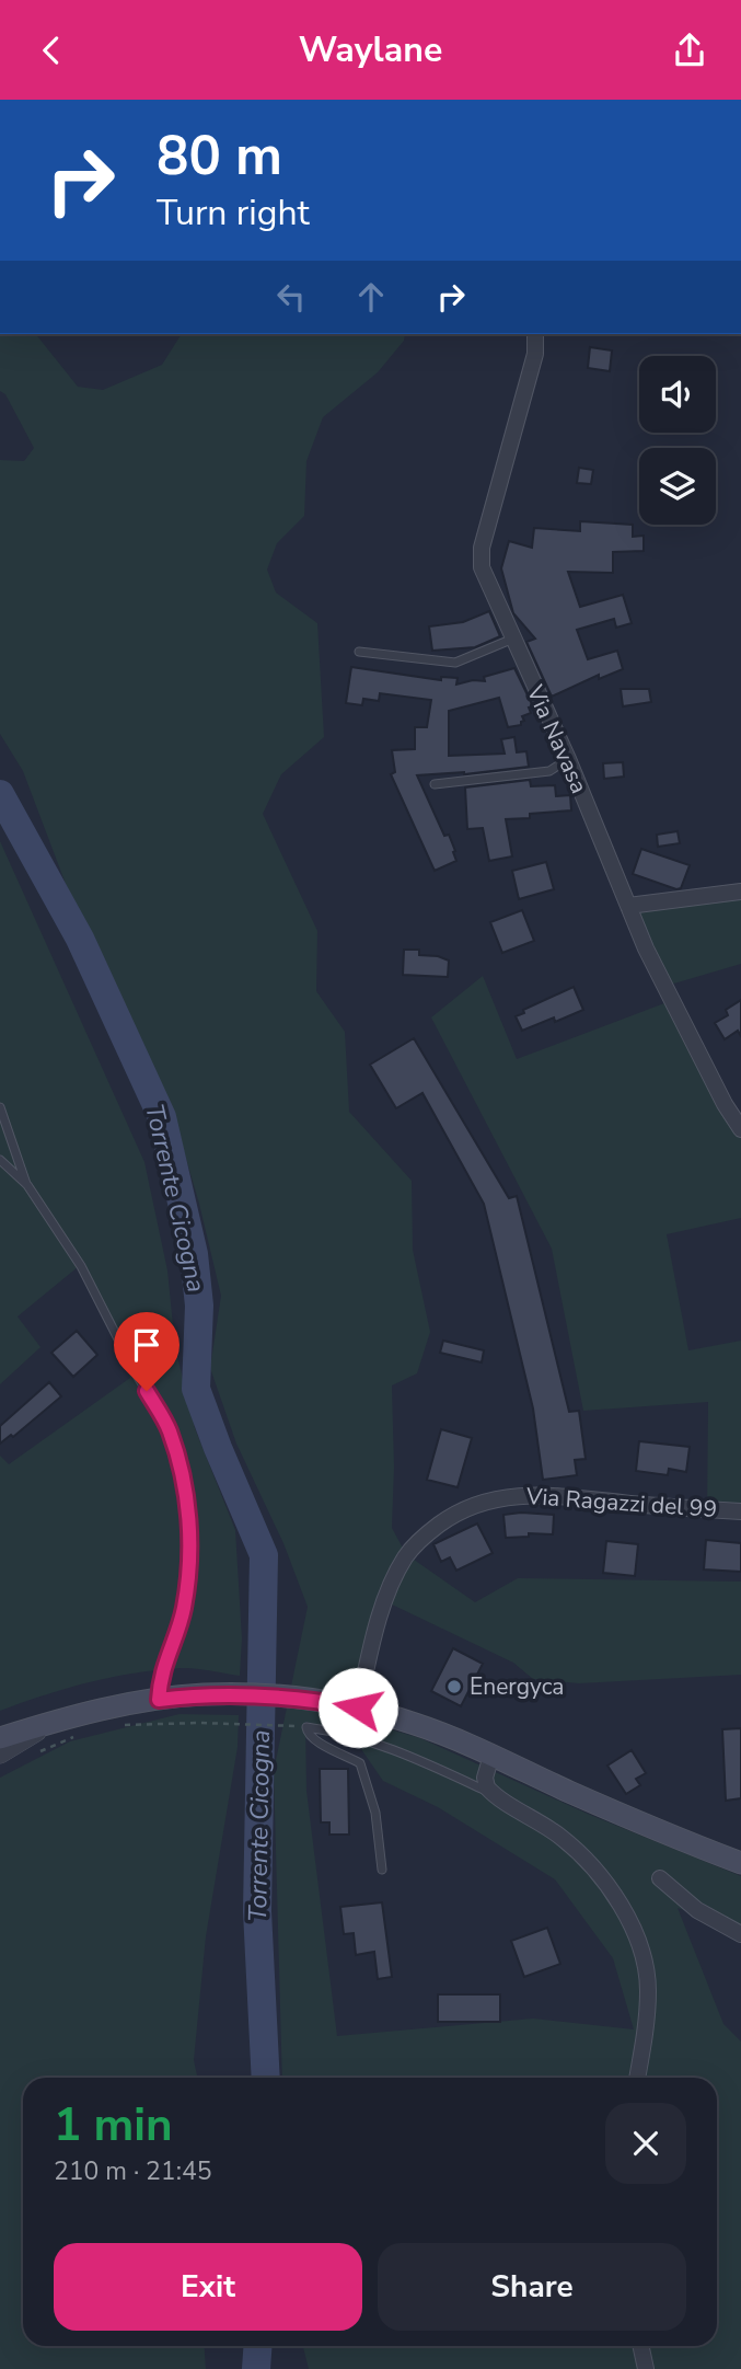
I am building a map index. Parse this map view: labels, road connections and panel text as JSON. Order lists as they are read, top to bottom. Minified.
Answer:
{"streets":{"street":["Via Navasa","Via Ragazzi del 99"]},"water":["Torrente Cicogna"],"places":["Energyca"],"page":{"header":"Waylane","turn":["80 m","Turn right"],"heading":["1 min","210 m · 21:45"],"buttons":["Exit","Share"]}}
